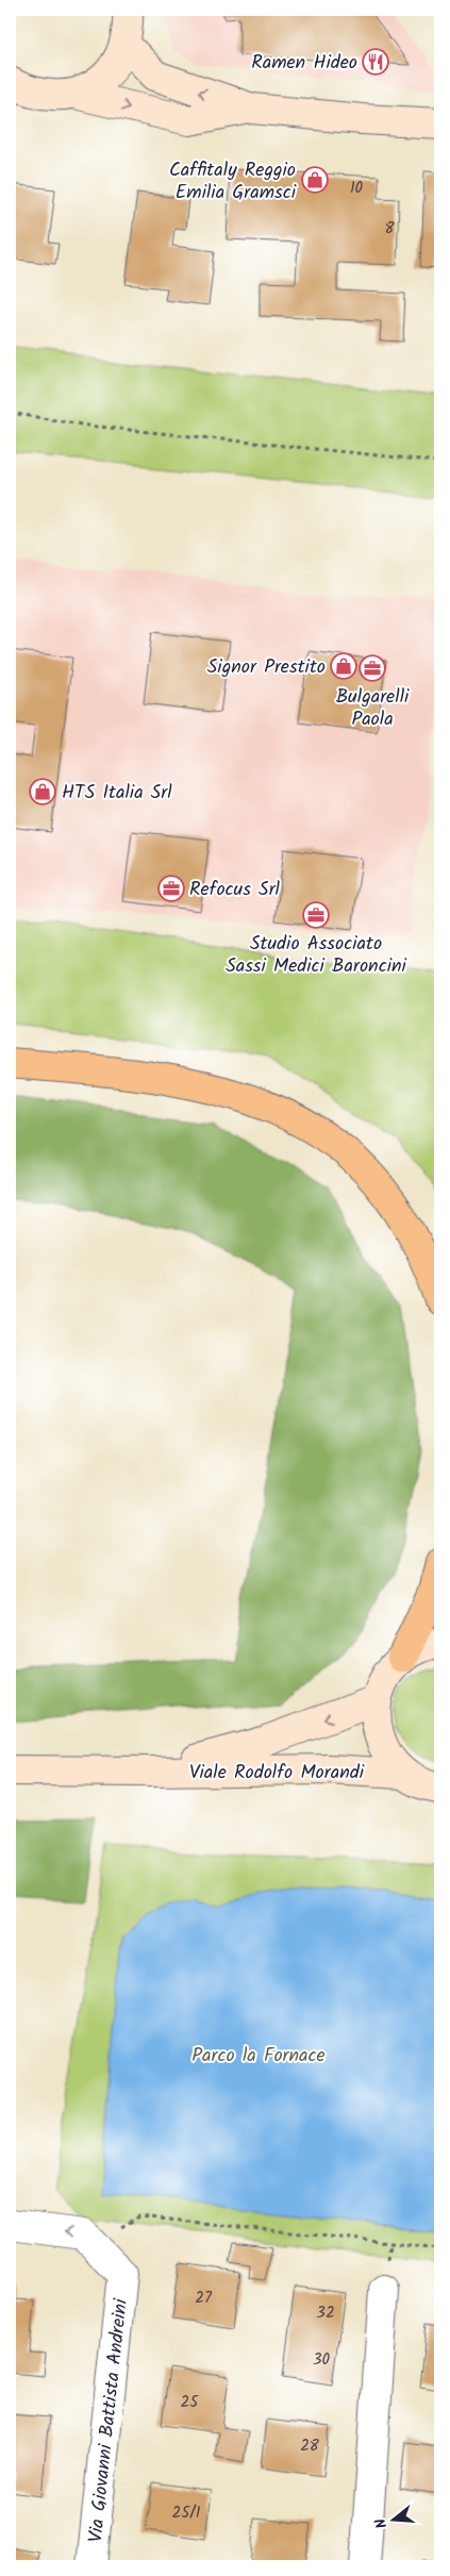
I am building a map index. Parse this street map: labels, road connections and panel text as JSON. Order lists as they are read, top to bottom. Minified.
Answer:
{"streets":{"street":["Viale Rodolfo Morandi","Via Giovanni Battista Andreini"]},"parks":["Parco la Fornace"],"places":{"restaurant":["Ramen Hideo"],"shop":["Caffitaly Reggio Emilia Gramsci","Signor Prestito","HTS Italia Srl"],"office":["Bulgarelli Paola","Refocus Srl","Studio Associato Sassi Medici Baroncini"]},"house_numbers":["10","8","27","32","30","25","28","25/1"],"north":"left"}
